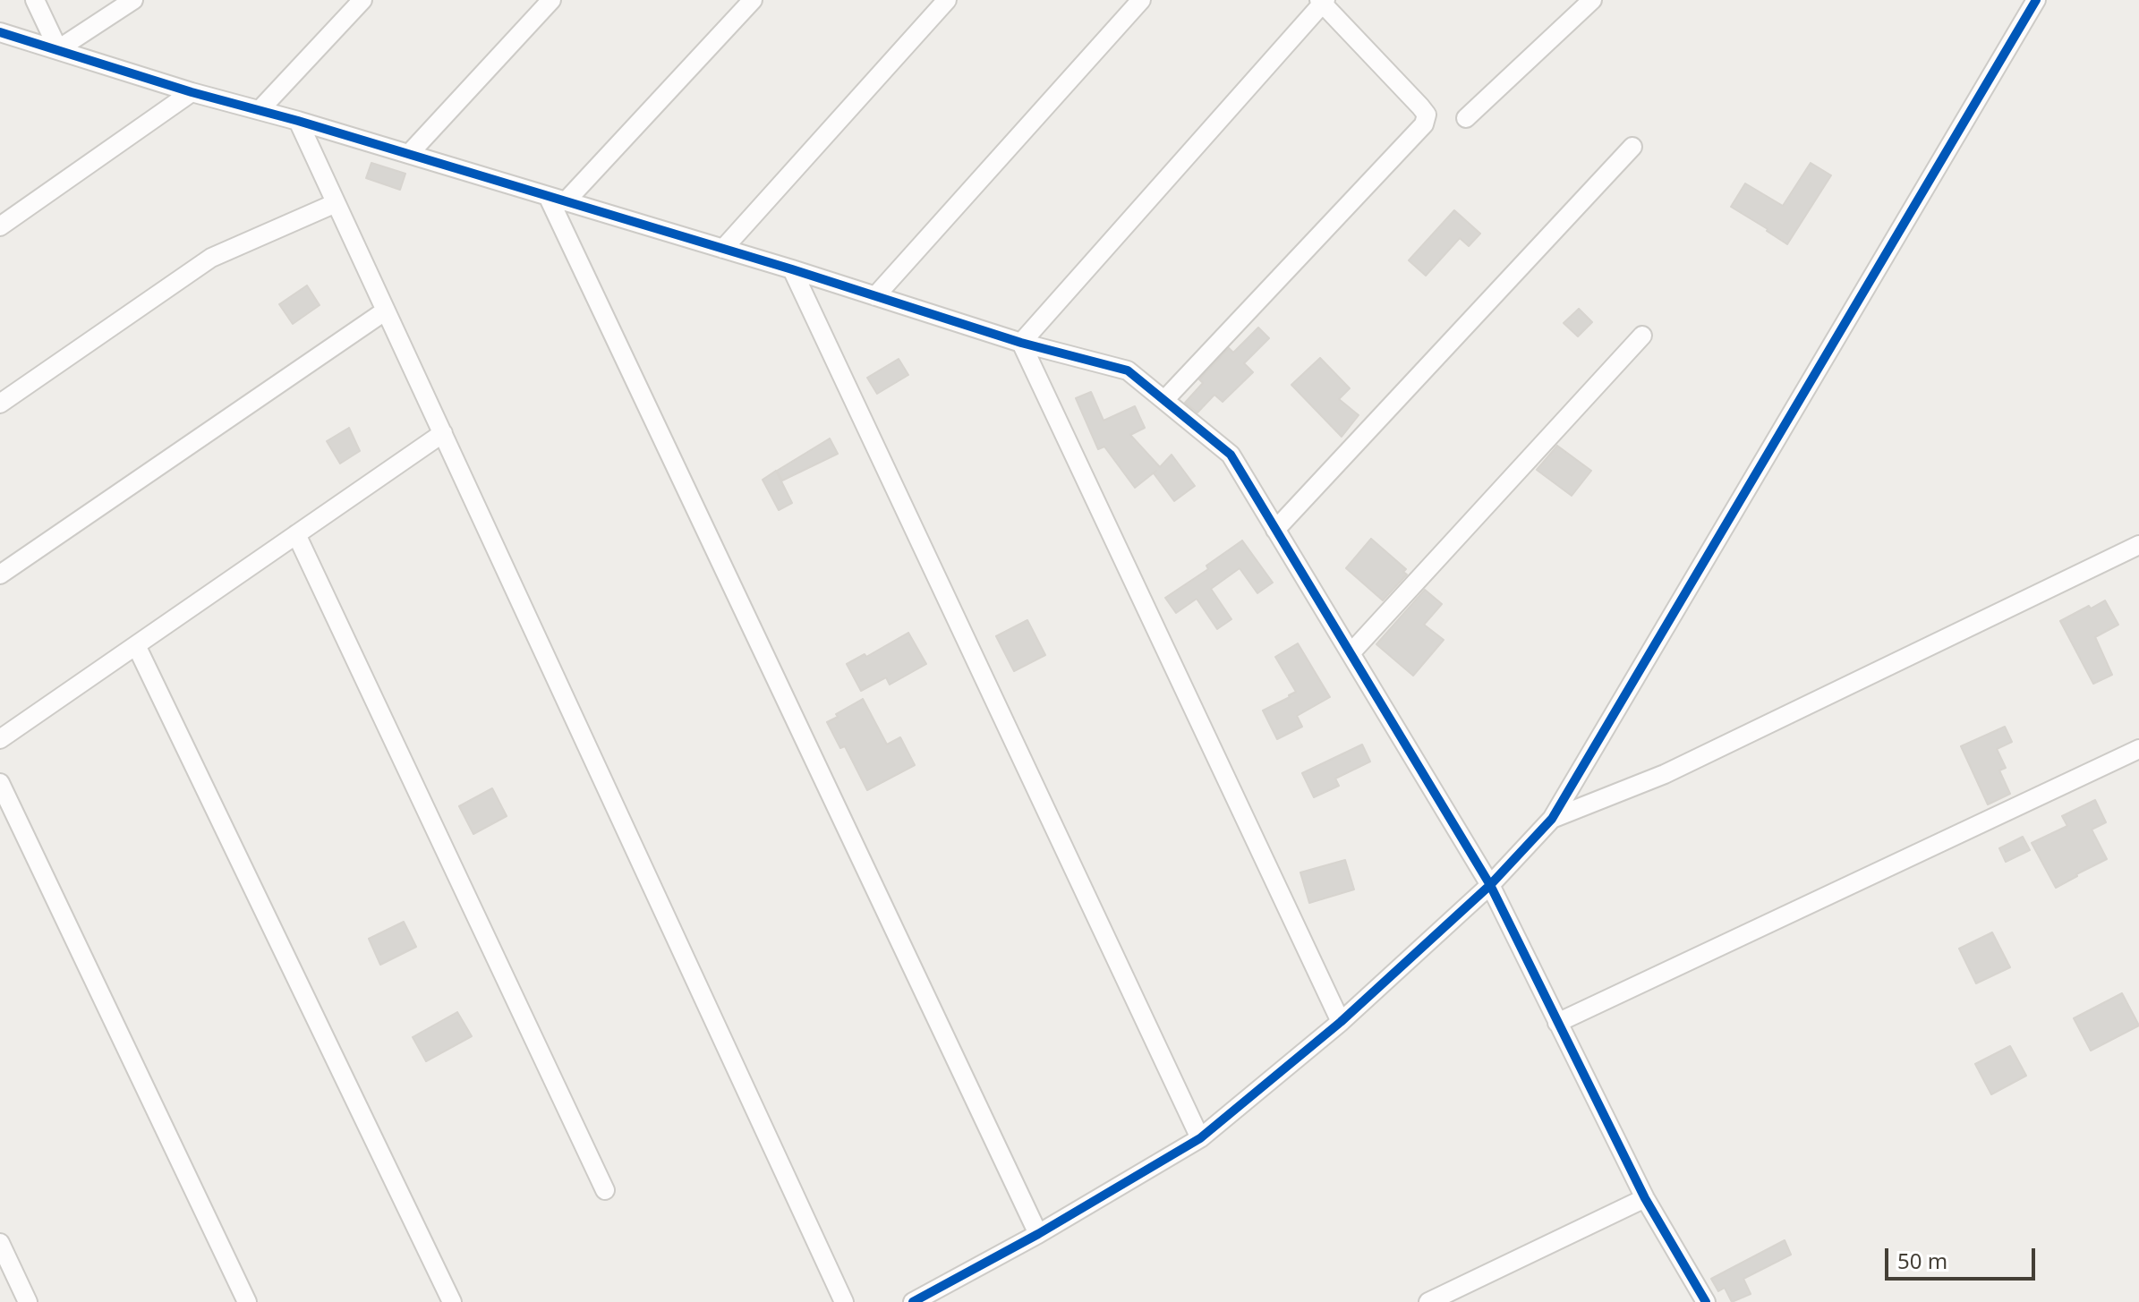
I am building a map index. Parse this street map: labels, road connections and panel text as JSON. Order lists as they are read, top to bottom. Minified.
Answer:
{"scale_bar":"50 m"}
